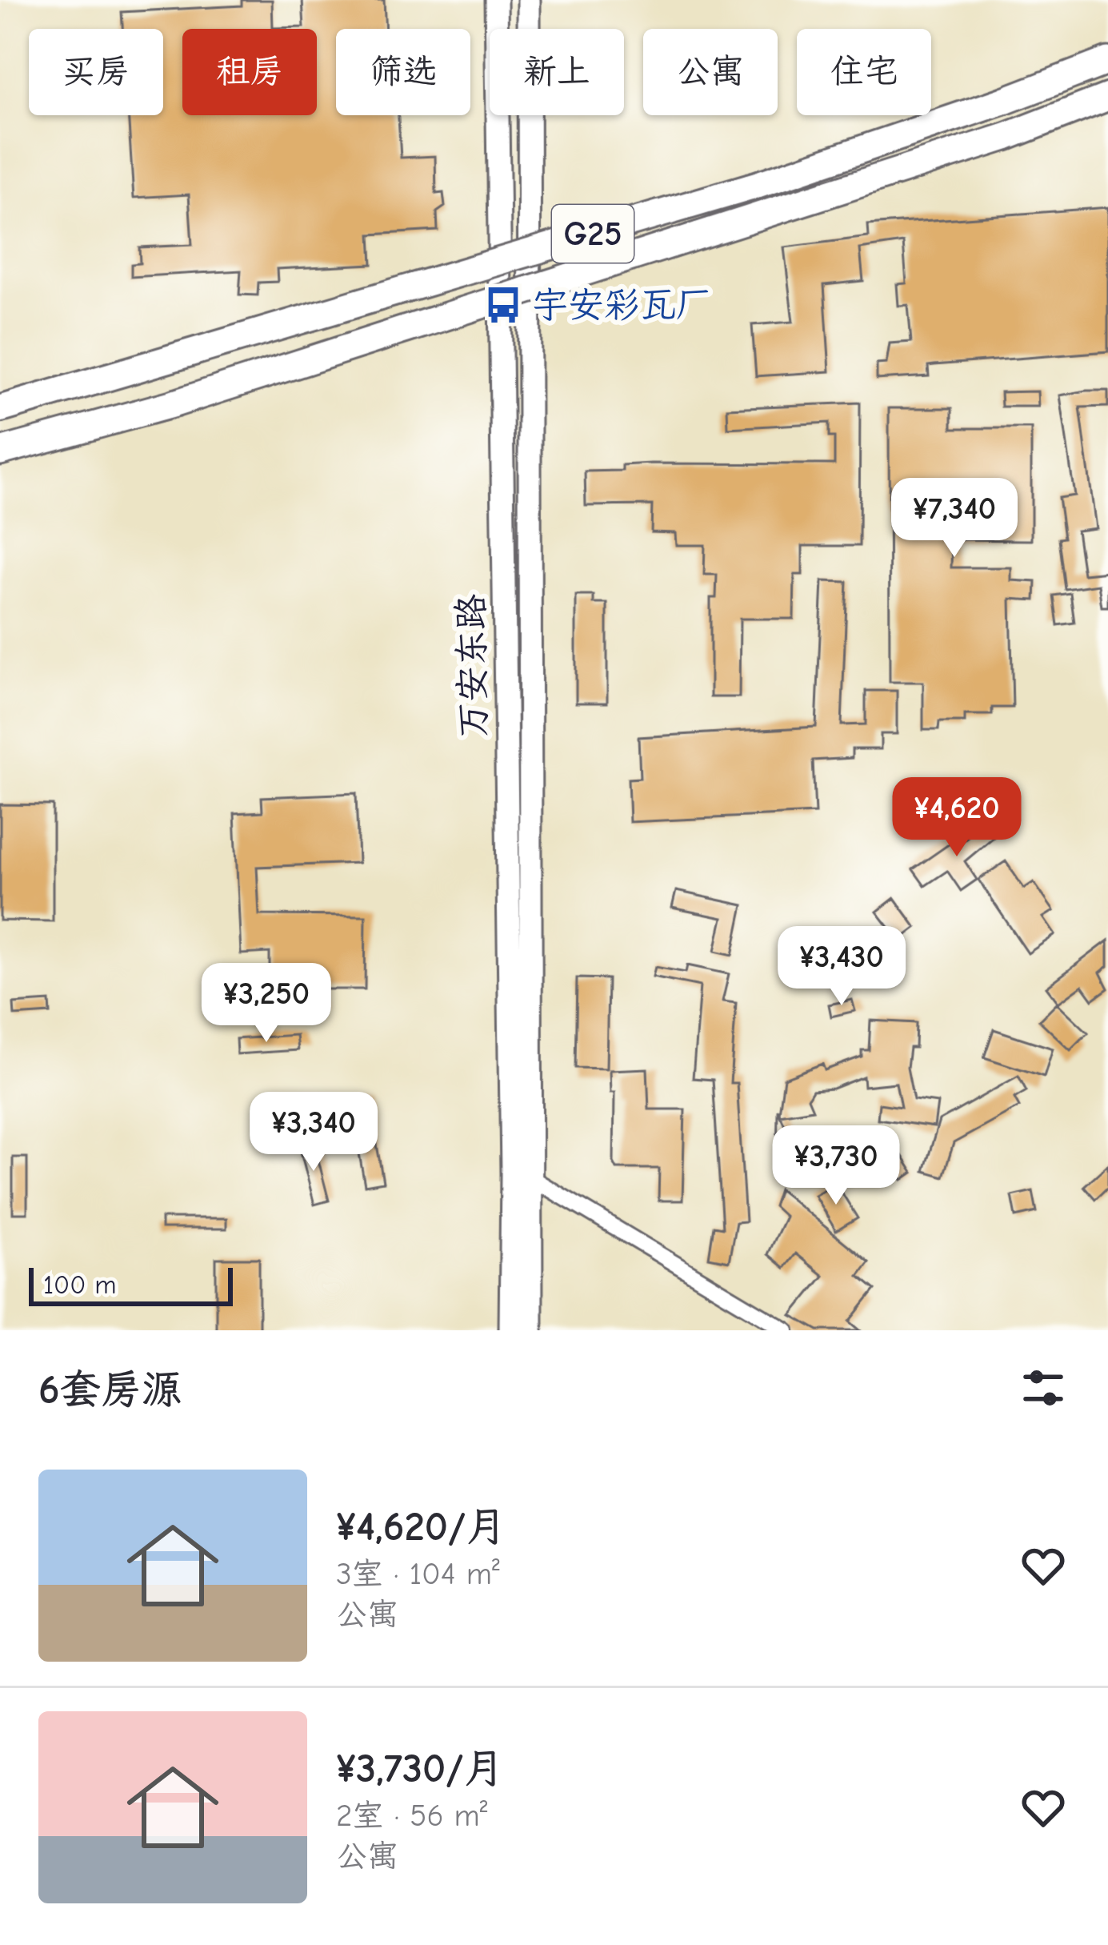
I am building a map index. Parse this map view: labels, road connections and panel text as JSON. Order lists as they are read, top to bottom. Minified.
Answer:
{"streets":{"highway":["G25"],"main road":["万安东路"]},"places":{"bus stop":["宇安彩瓦厂"]},"scale_bar":"100 m","page":{"chip":["买房","租房","筛选","新上","公寓","住宅"],"price":["¥7,340","¥4,620","¥3,430","¥3,250","¥3,340","¥3,730"],"scale":"100 m","heading":"6套房源","list":[{"name":"¥4,620/月","note":"3室 · 104 m² · 公寓"},{"name":"¥3,730/月","note":"2室 · 56 m² · 公寓"}]}}
